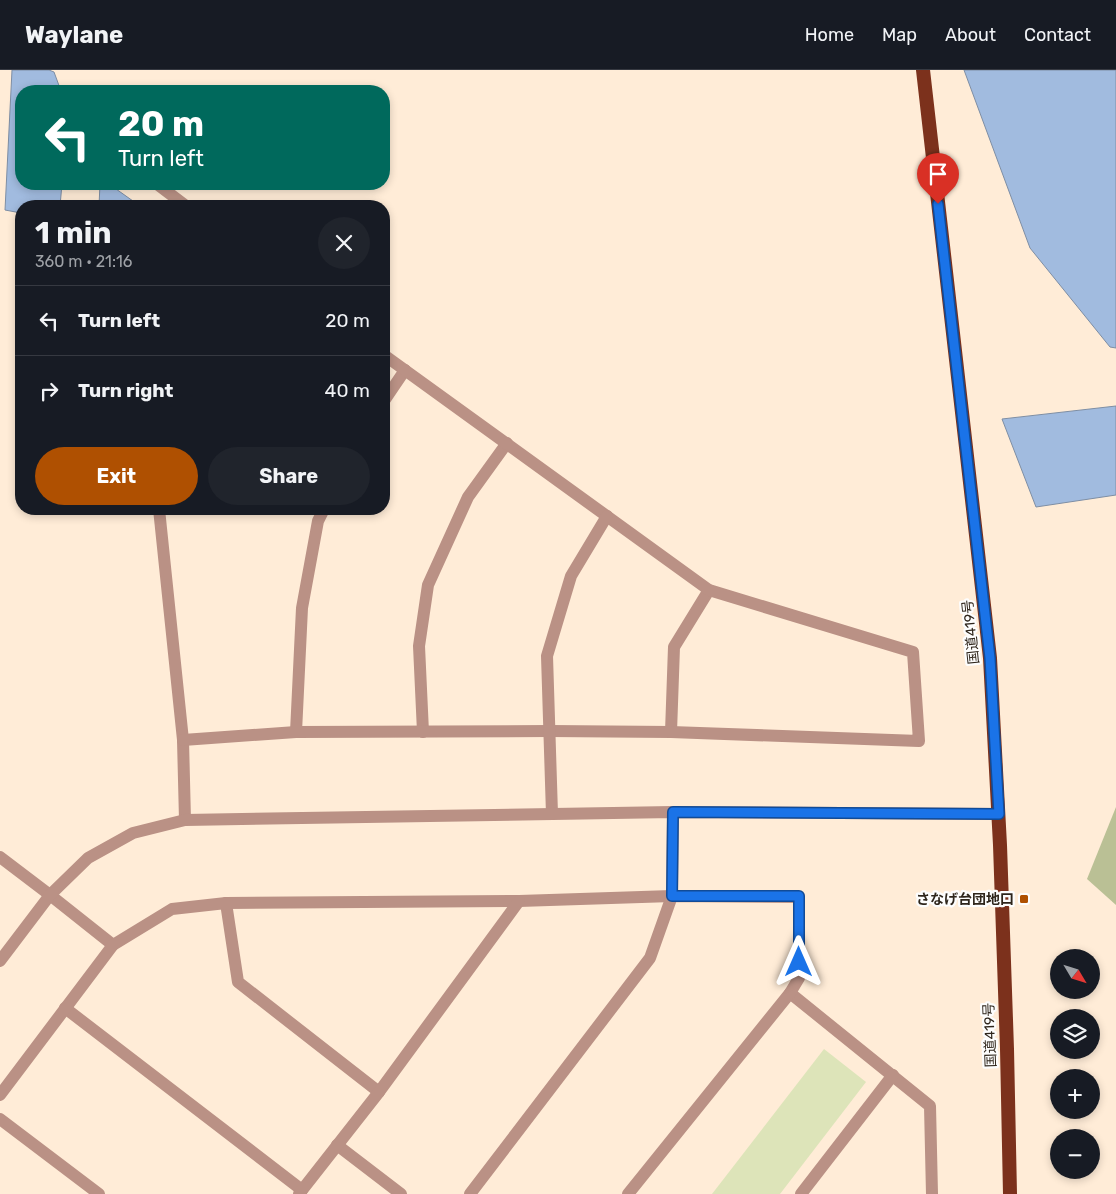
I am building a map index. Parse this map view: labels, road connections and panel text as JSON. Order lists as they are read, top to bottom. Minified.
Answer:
{"streets":{"highway":["国道419号"]},"places":{"transit":["さなげ台団地口"]},"north":"bottom right","page":{"header":"Waylane","nav":["Home","Map","About","Contact"],"turn":["20 m","Turn left"],"heading":["1 min","360 m · 21:16"],"list":[{"name":"Turn left","value":"20 m"},{"name":"Turn right","value":"40 m"}],"buttons":["Exit","Share"],"map_buttons":["+","−"]}}
